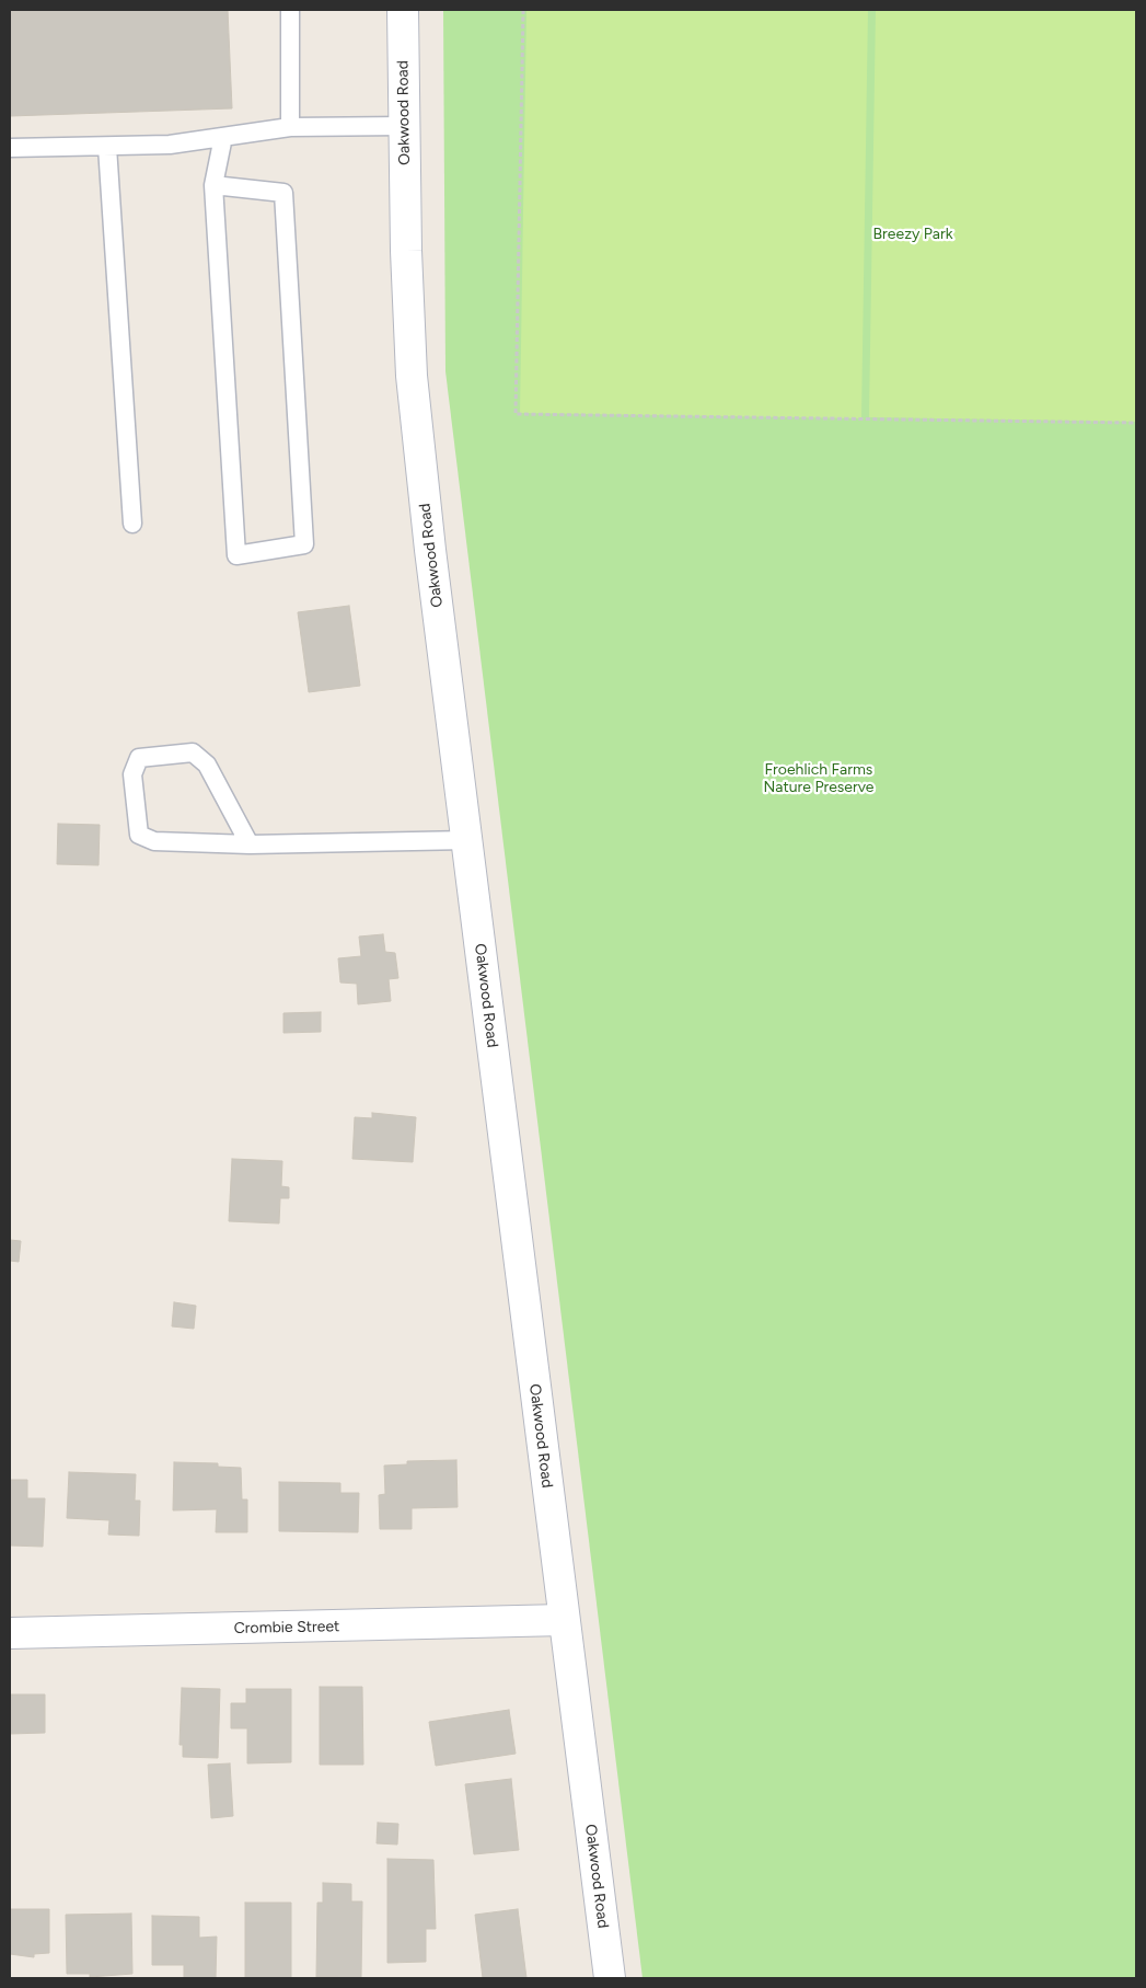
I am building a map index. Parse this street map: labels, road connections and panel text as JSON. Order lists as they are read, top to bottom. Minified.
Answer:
{"streets":{"main road":["Oakwood Road","Crombie Street"]},"crossings":[["Oakwood Road","Crombie Street"]],"parks":["Breezy Park","Froehlich Farms Nature Preserve"]}
